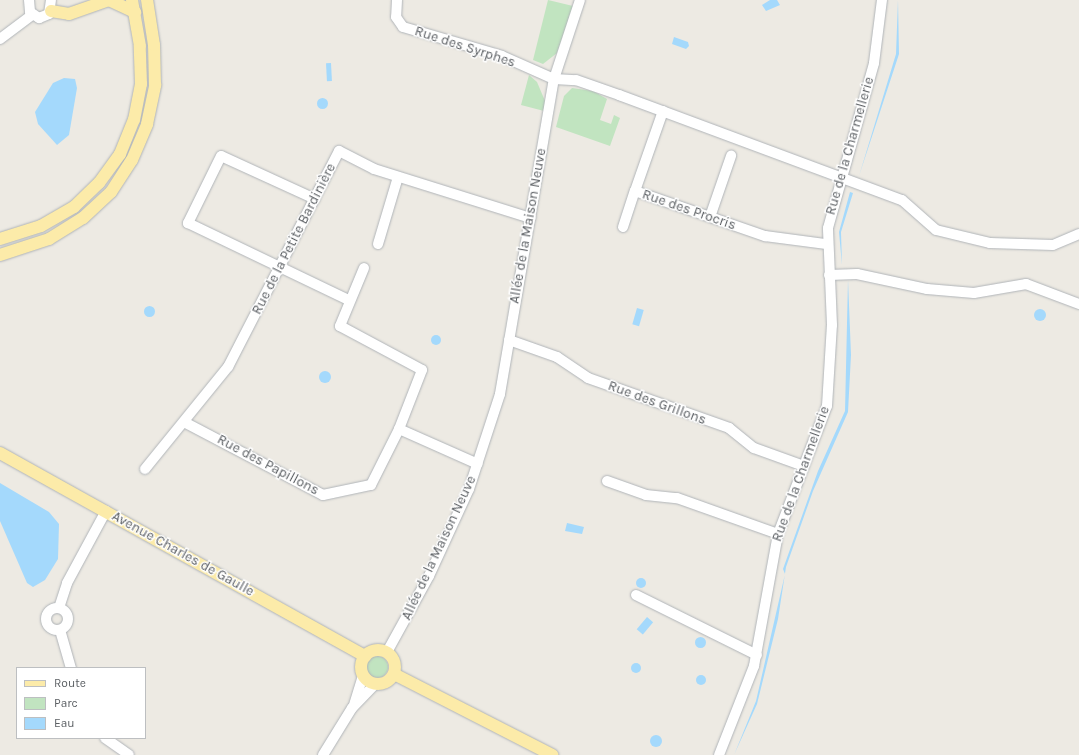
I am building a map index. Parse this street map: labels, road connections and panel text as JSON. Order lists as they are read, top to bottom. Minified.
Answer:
{"streets":{"main road":["Avenue Charles de Gaulle"],"street":["Rue des Syrphes","Rue de la Charmellerie","Rue des Procris","Allée de la Maison Neuve","Rue de la Petite Bardinière","Rue des Grillons","Rue des Papillons"]},"crossings":[["Rue des Syrphes","Allée de la Maison Neuve"],["Rue de la Charmellerie","Rue des Procris"],["Rue de la Charmellerie","Rue des Grillons"],["Allée de la Maison Neuve","Rue de la Petite Bardinière"],["Allée de la Maison Neuve","Rue des Grillons"],["Allée de la Maison Neuve","Avenue Charles de Gaulle"],["Rue de la Petite Bardinière","Rue des Papillons"]],"legend":["Route","Parc","Eau"]}
